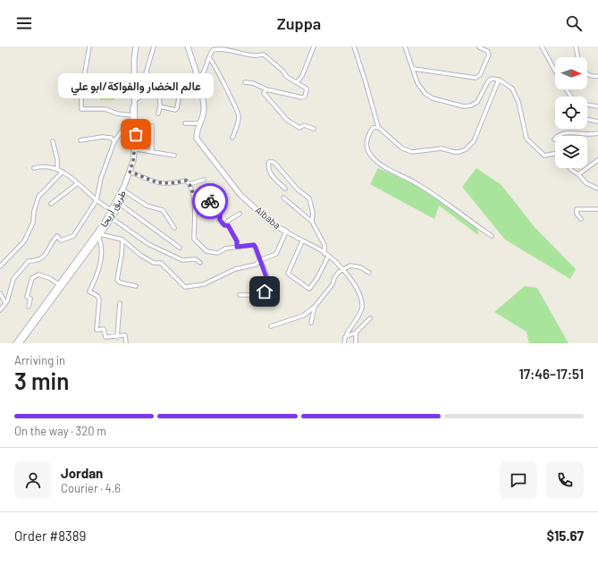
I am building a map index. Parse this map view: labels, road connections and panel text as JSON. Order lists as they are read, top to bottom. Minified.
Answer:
{"streets":{"main road":["طريق أريحا","Albaba"]},"places":["عالم الخضار والفواكة/ابو علي"],"north":"right","page":{"header":"Zuppa","bubble":"عالم الخضار والفواكة/ابو علي","heading":["3 min","Arriving in","17:46–17:51"],"panel":["Jordan","Courier · 4.6","Order #8389","$15.67"],"bar":"On the way · 320 m"}}
